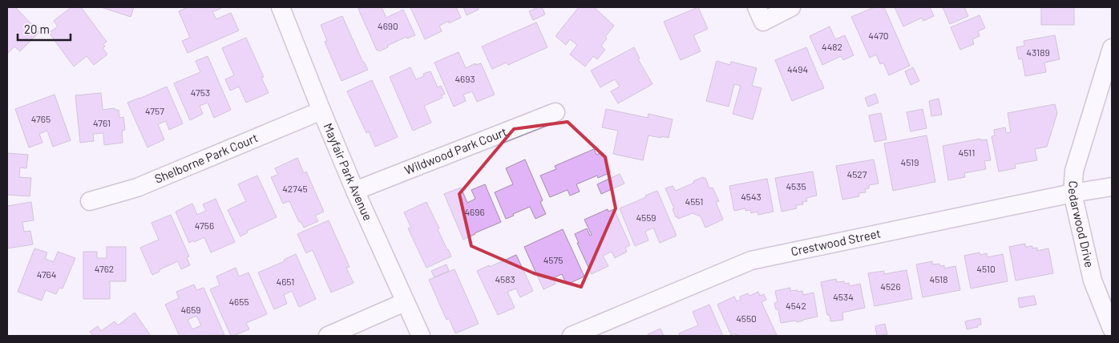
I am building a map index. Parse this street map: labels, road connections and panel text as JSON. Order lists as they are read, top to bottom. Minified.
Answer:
{"streets":{"street":["Wildwood Park Court","Shelborne Park Court","Mayfair Park Avenue","Cedarwood Drive","Crestwood Street"]},"crossings":[["Wildwood Park Court","Mayfair Park Avenue"],["Shelborne Park Court","Mayfair Park Avenue"],["Cedarwood Drive","Crestwood Street"]],"house_numbers":["4690","4470","4482","43189","4494","4693","4753","4757","4765","4761","4511","4519","4527","4535","42745","4543","4551","4696","4559","4756","4575","4762","4510","4764","4583","4518","4651","4526","4534","4655","4542","4659","4550"],"scale_bar":"20 m"}
